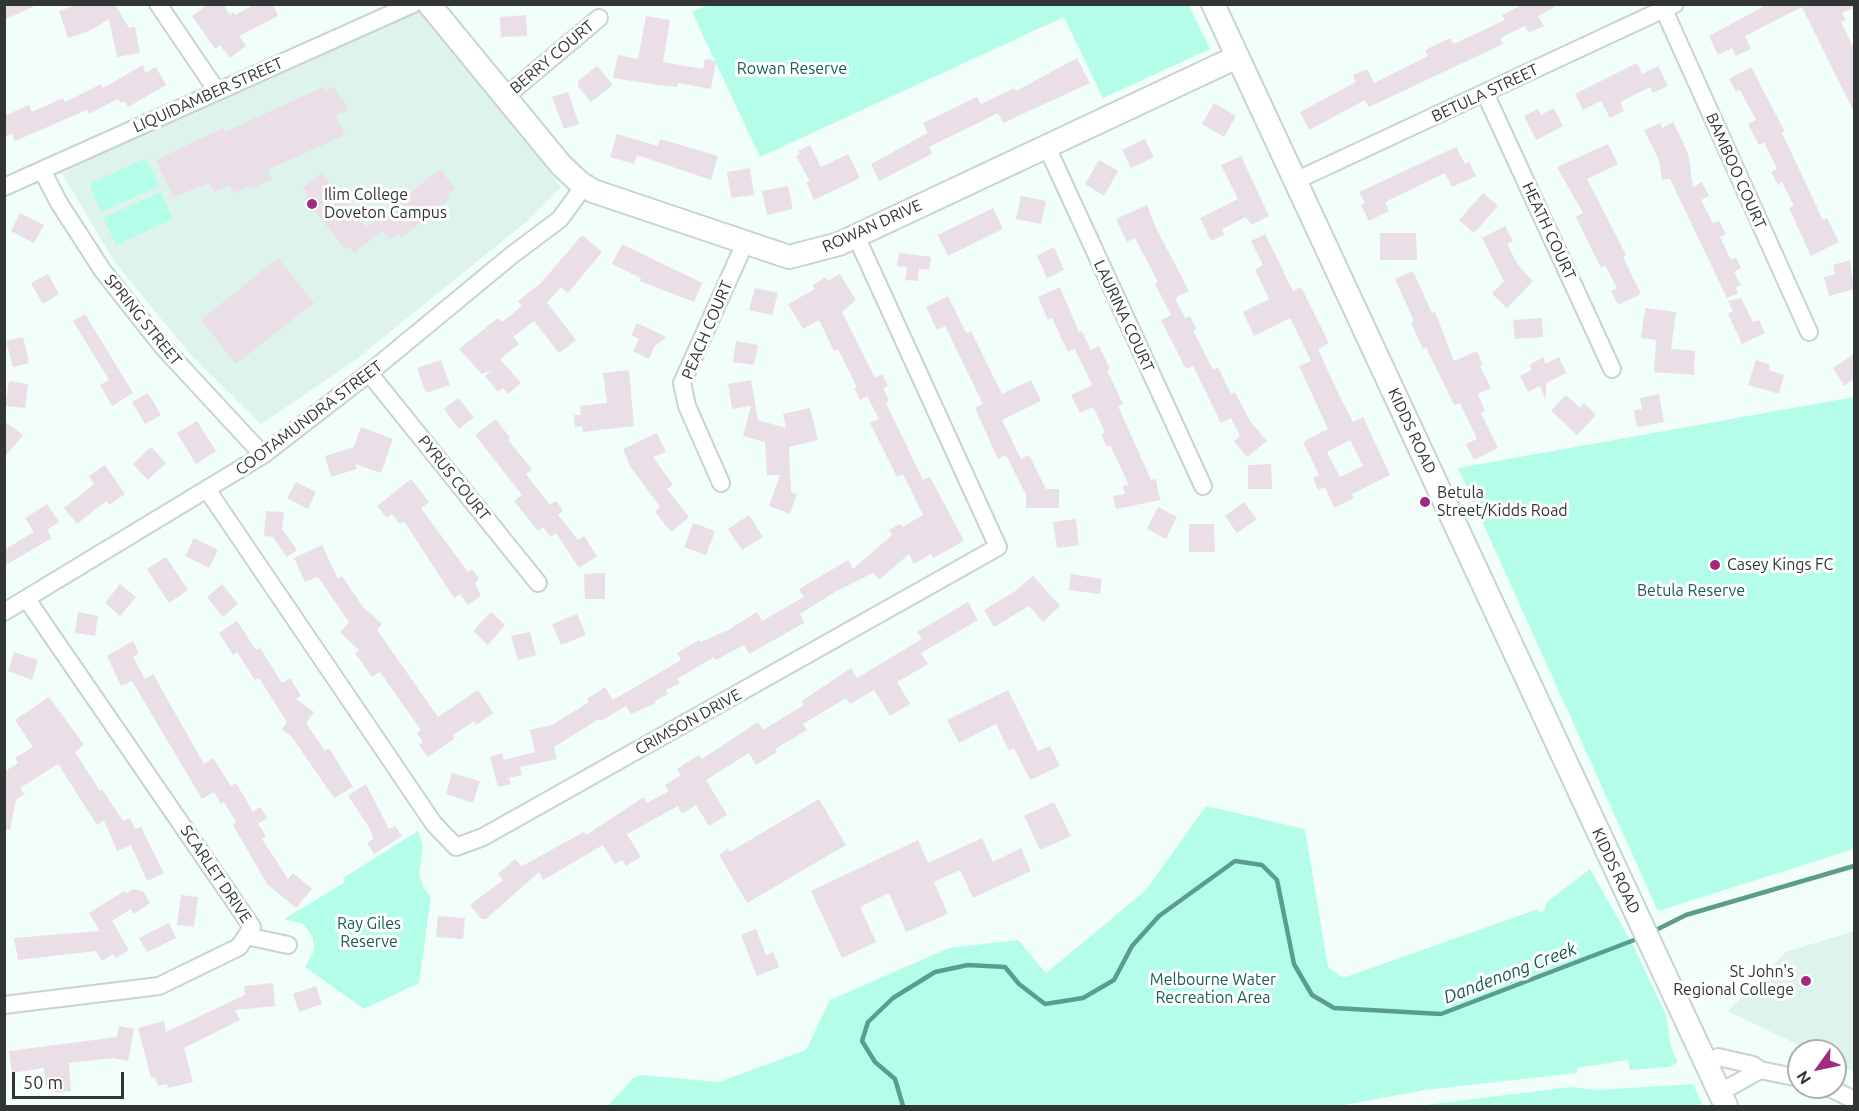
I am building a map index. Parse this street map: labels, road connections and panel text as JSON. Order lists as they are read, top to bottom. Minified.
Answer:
{"streets":{"main road":["ROWAN DRIVE","KIDDS ROAD"],"street":["BERRY COURT","BETULA STREET","LIQUIDAMBER STREET","BAMBOO COURT","HEATH COURT","LAURINA COURT","SPRING STREET","PEACH COURT","COOTAMUNDRA STREET","PYRUS COURT","CRIMSON DRIVE","SCARLET DRIVE"]},"crossings":[["BERRY COURT","ROWAN DRIVE"],["BETULA STREET","BAMBOO COURT"],["BETULA STREET","HEATH COURT"],["BETULA STREET","KIDDS ROAD"],["LIQUIDAMBER STREET","SPRING STREET"],["ROWAN DRIVE","LAURINA COURT"],["ROWAN DRIVE","PEACH COURT"],["ROWAN DRIVE","COOTAMUNDRA STREET"],["ROWAN DRIVE","KIDDS ROAD"],["ROWAN DRIVE","CRIMSON DRIVE"],["SPRING STREET","COOTAMUNDRA STREET"],["COOTAMUNDRA STREET","PYRUS COURT"],["COOTAMUNDRA STREET","CRIMSON DRIVE"],["COOTAMUNDRA STREET","SCARLET DRIVE"]],"water":["Dandenong Creek"],"parks":["Rowan Reserve","Betula Reserve","Ray Giles Reserve","Melbourne Water Recreation Area"],"places":["Ilim College Doveton Campus","Betula Street/Kidds Road","Casey Kings FC","St John's Regional College"],"scale_bar":"50 m","north":"bottom left"}
